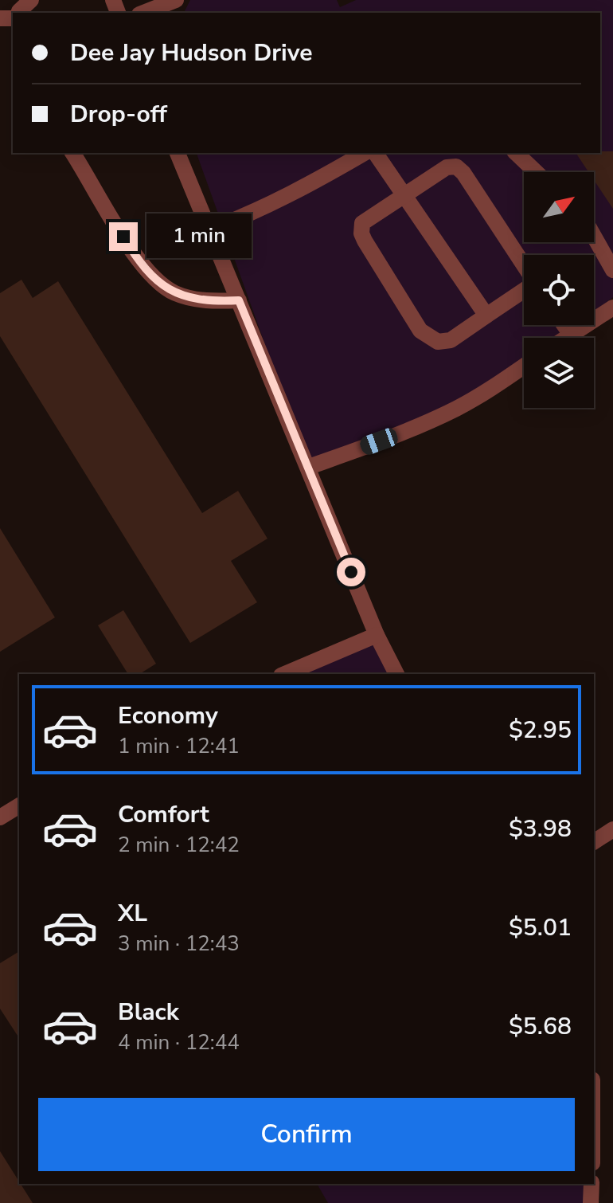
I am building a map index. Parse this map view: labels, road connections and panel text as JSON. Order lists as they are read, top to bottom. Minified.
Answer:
{"north":"top right","page":{"banner":["Dee Jay Hudson Drive","Drop-off"],"bubble":"1 min","list":[{"name":"Economy","note":"1 min · 12:41","value":"$2.95"},{"name":"Comfort","note":"2 min · 12:42","value":"$3.98"},{"name":"XL","note":"3 min · 12:43","value":"$5.01"},{"name":"Black","note":"4 min · 12:44","value":"$5.68"}],"buttons":"Confirm"}}
